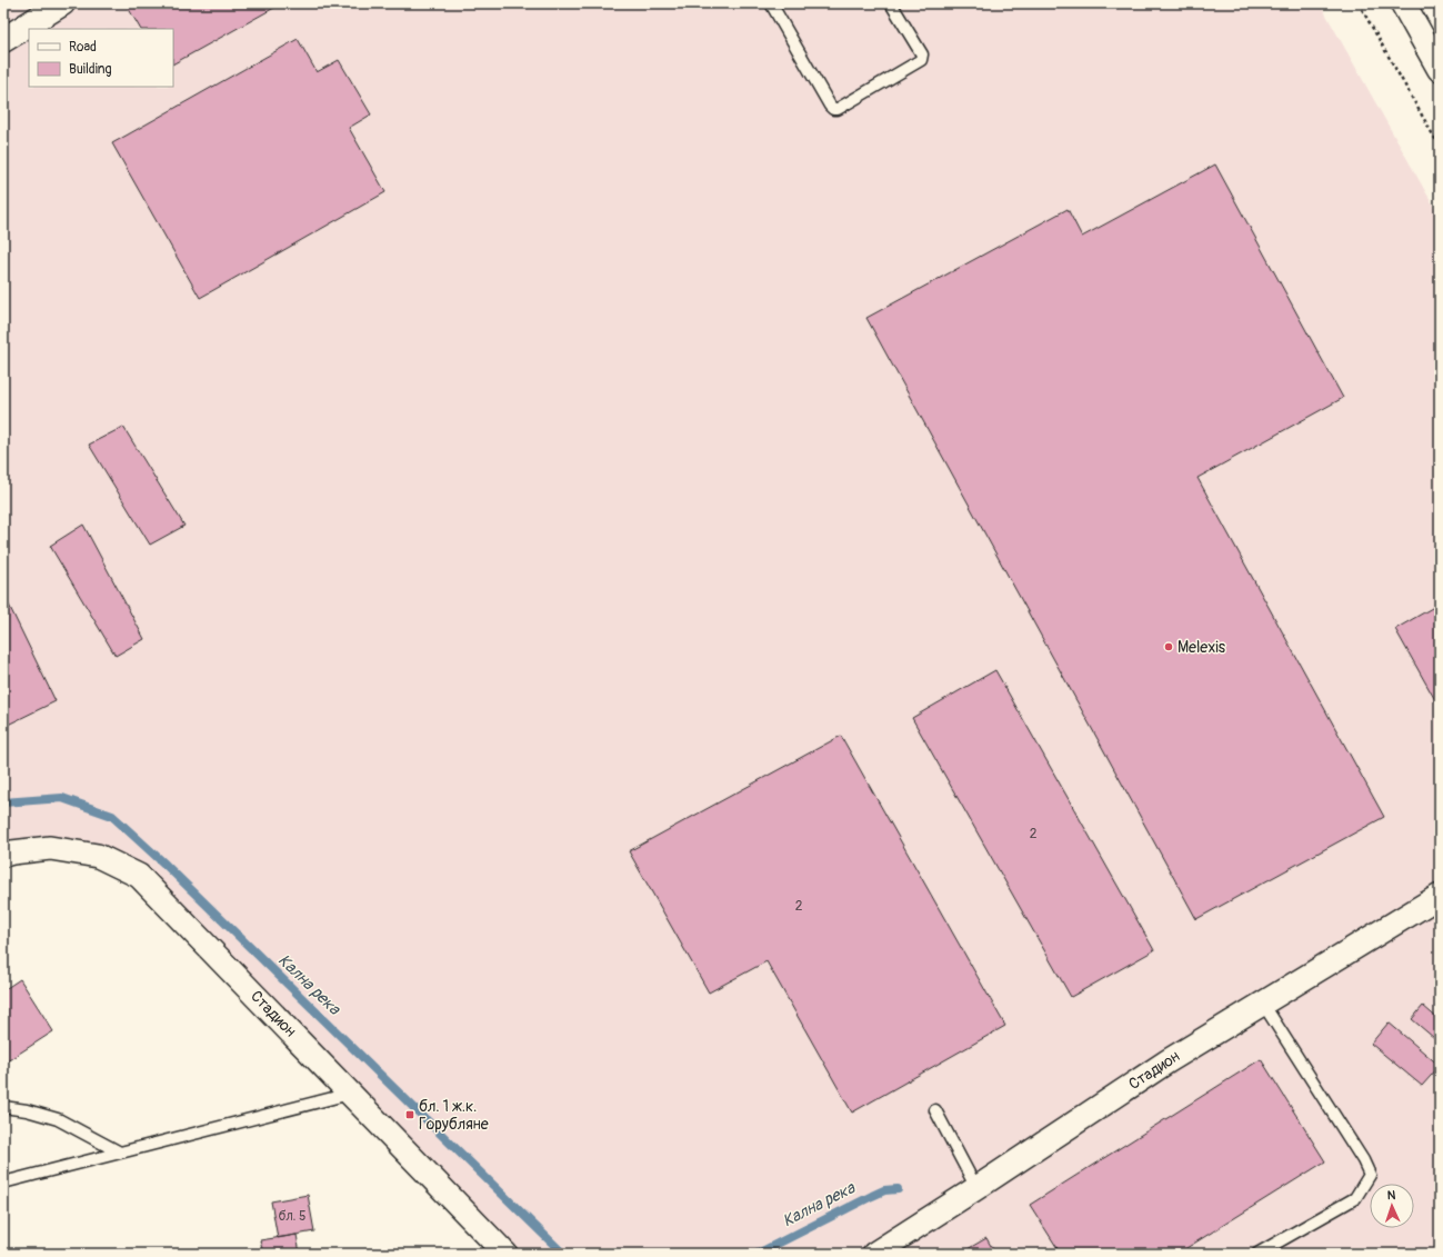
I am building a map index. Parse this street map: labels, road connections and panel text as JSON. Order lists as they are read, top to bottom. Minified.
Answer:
{"streets":{"street":["Стадион"]},"water":["Кална река"],"places":{"other":["Мelexis"],"transit":["бл. 1 ж.к. Горубляне"]},"house_numbers":["2","2","бл. 5"],"legend":["Road","Building"],"north":"top"}
